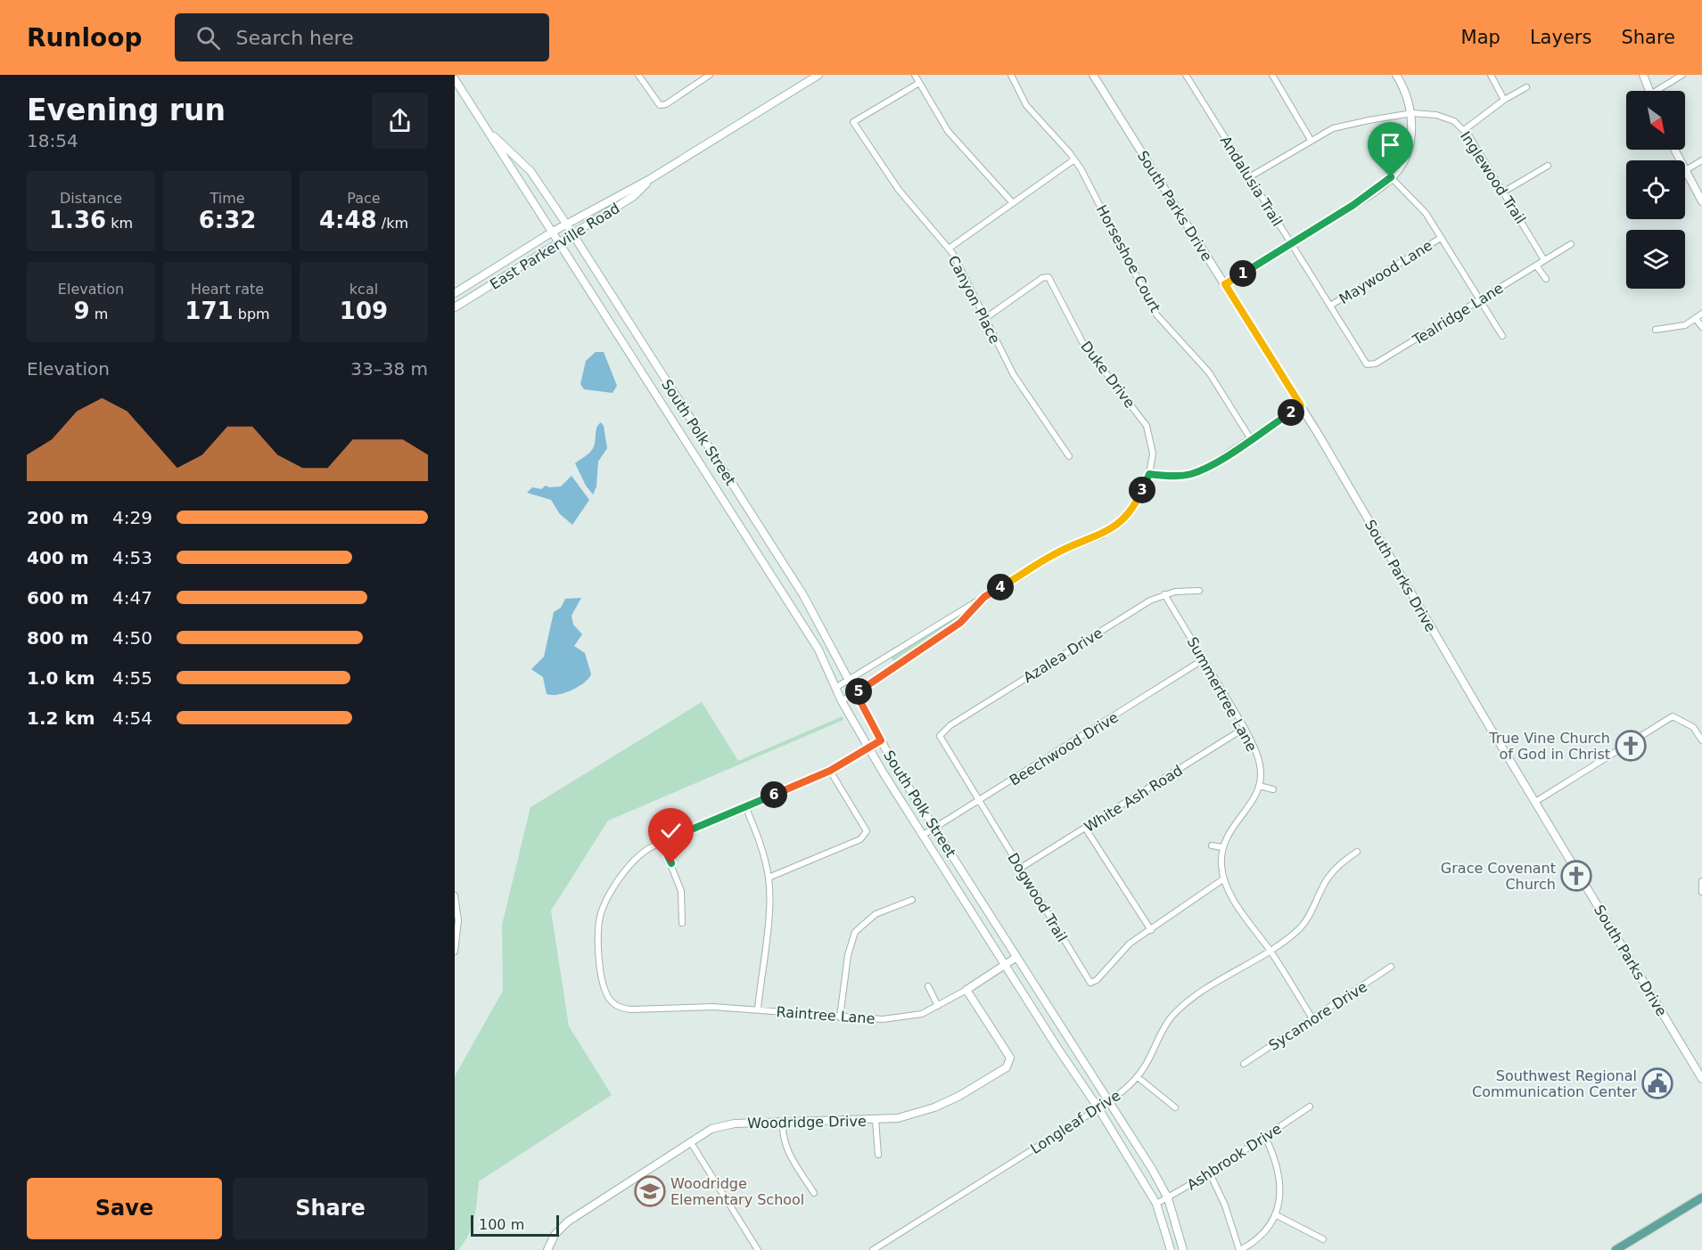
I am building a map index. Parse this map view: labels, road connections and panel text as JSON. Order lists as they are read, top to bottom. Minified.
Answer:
{"streets":{"main road":["East Parkerville Road","South Polk Street"],"street":["Inglewood Trail","Andalusia Trail","South Parks Drive","Horseshoe Court","Maywood Lane","Canyon Place","Tealridge Lane","Duke Drive","Azalea Drive","Summertree Lane","Beechwood Drive","White Ash Road","Dogwood Trail","Raintree Lane","Sycamore Drive","Woodridge Drive","Longleaf Drive","Ashbrook Drive"]},"crossings":[["Inglewood Trail","Andalusia Trail"],["Inglewood Trail","Tealridge Lane"],["Andalusia Trail","Maywood Lane"],["Andalusia Trail","Tealridge Lane"],["East Parkerville Road","South Polk Street"],["Canyon Place","Duke Drive"],["Duke Drive","South Polk Street"],["South Polk Street","Beechwood Drive"],["South Polk Street","Raintree Lane"],["South Polk Street","Longleaf Drive"],["South Polk Street","Ashbrook Drive"],["Azalea Drive","Summertree Lane"],["Azalea Drive","Dogwood Trail"],["Summertree Lane","Beechwood Drive"],["Summertree Lane","White Ash Road"],["Beechwood Drive","Dogwood Trail"],["White Ash Road","Dogwood Trail"],["Raintree Lane","Woodridge Drive"]],"places":{"church":["True Vine Church of God in Christ","Grace Covenant Church"],"public building":["Southwest Regional Communication Center"],"school or university":["Woodridge Elementary School"]},"scale_bar":"100 m","north":"bottom right","page":{"header":"Runloop","search":"Search here","nav":["Map","Layers","Share"],"heading":["Evening run","18:54"],"stats":[["Distance","1.36 km"],["Time","6:32"],["Pace","4:48 /km"],["Elevation","9 m"],["Heart rate","171 bpm"],["kcal","109"]],"pins":["1","2","3","4","5","6"],"chart":["Elevation","33–38 m"],"list":[{"name":"200 m","note":"4:29"},{"name":"400 m","note":"4:53"},{"name":"600 m","note":"4:47"},{"name":"800 m","note":"4:50"},{"name":"1.0 km","note":"4:55"},{"name":"1.2 km","note":"4:54"}],"buttons":["Save","Share"],"scale":"100 m"}}
